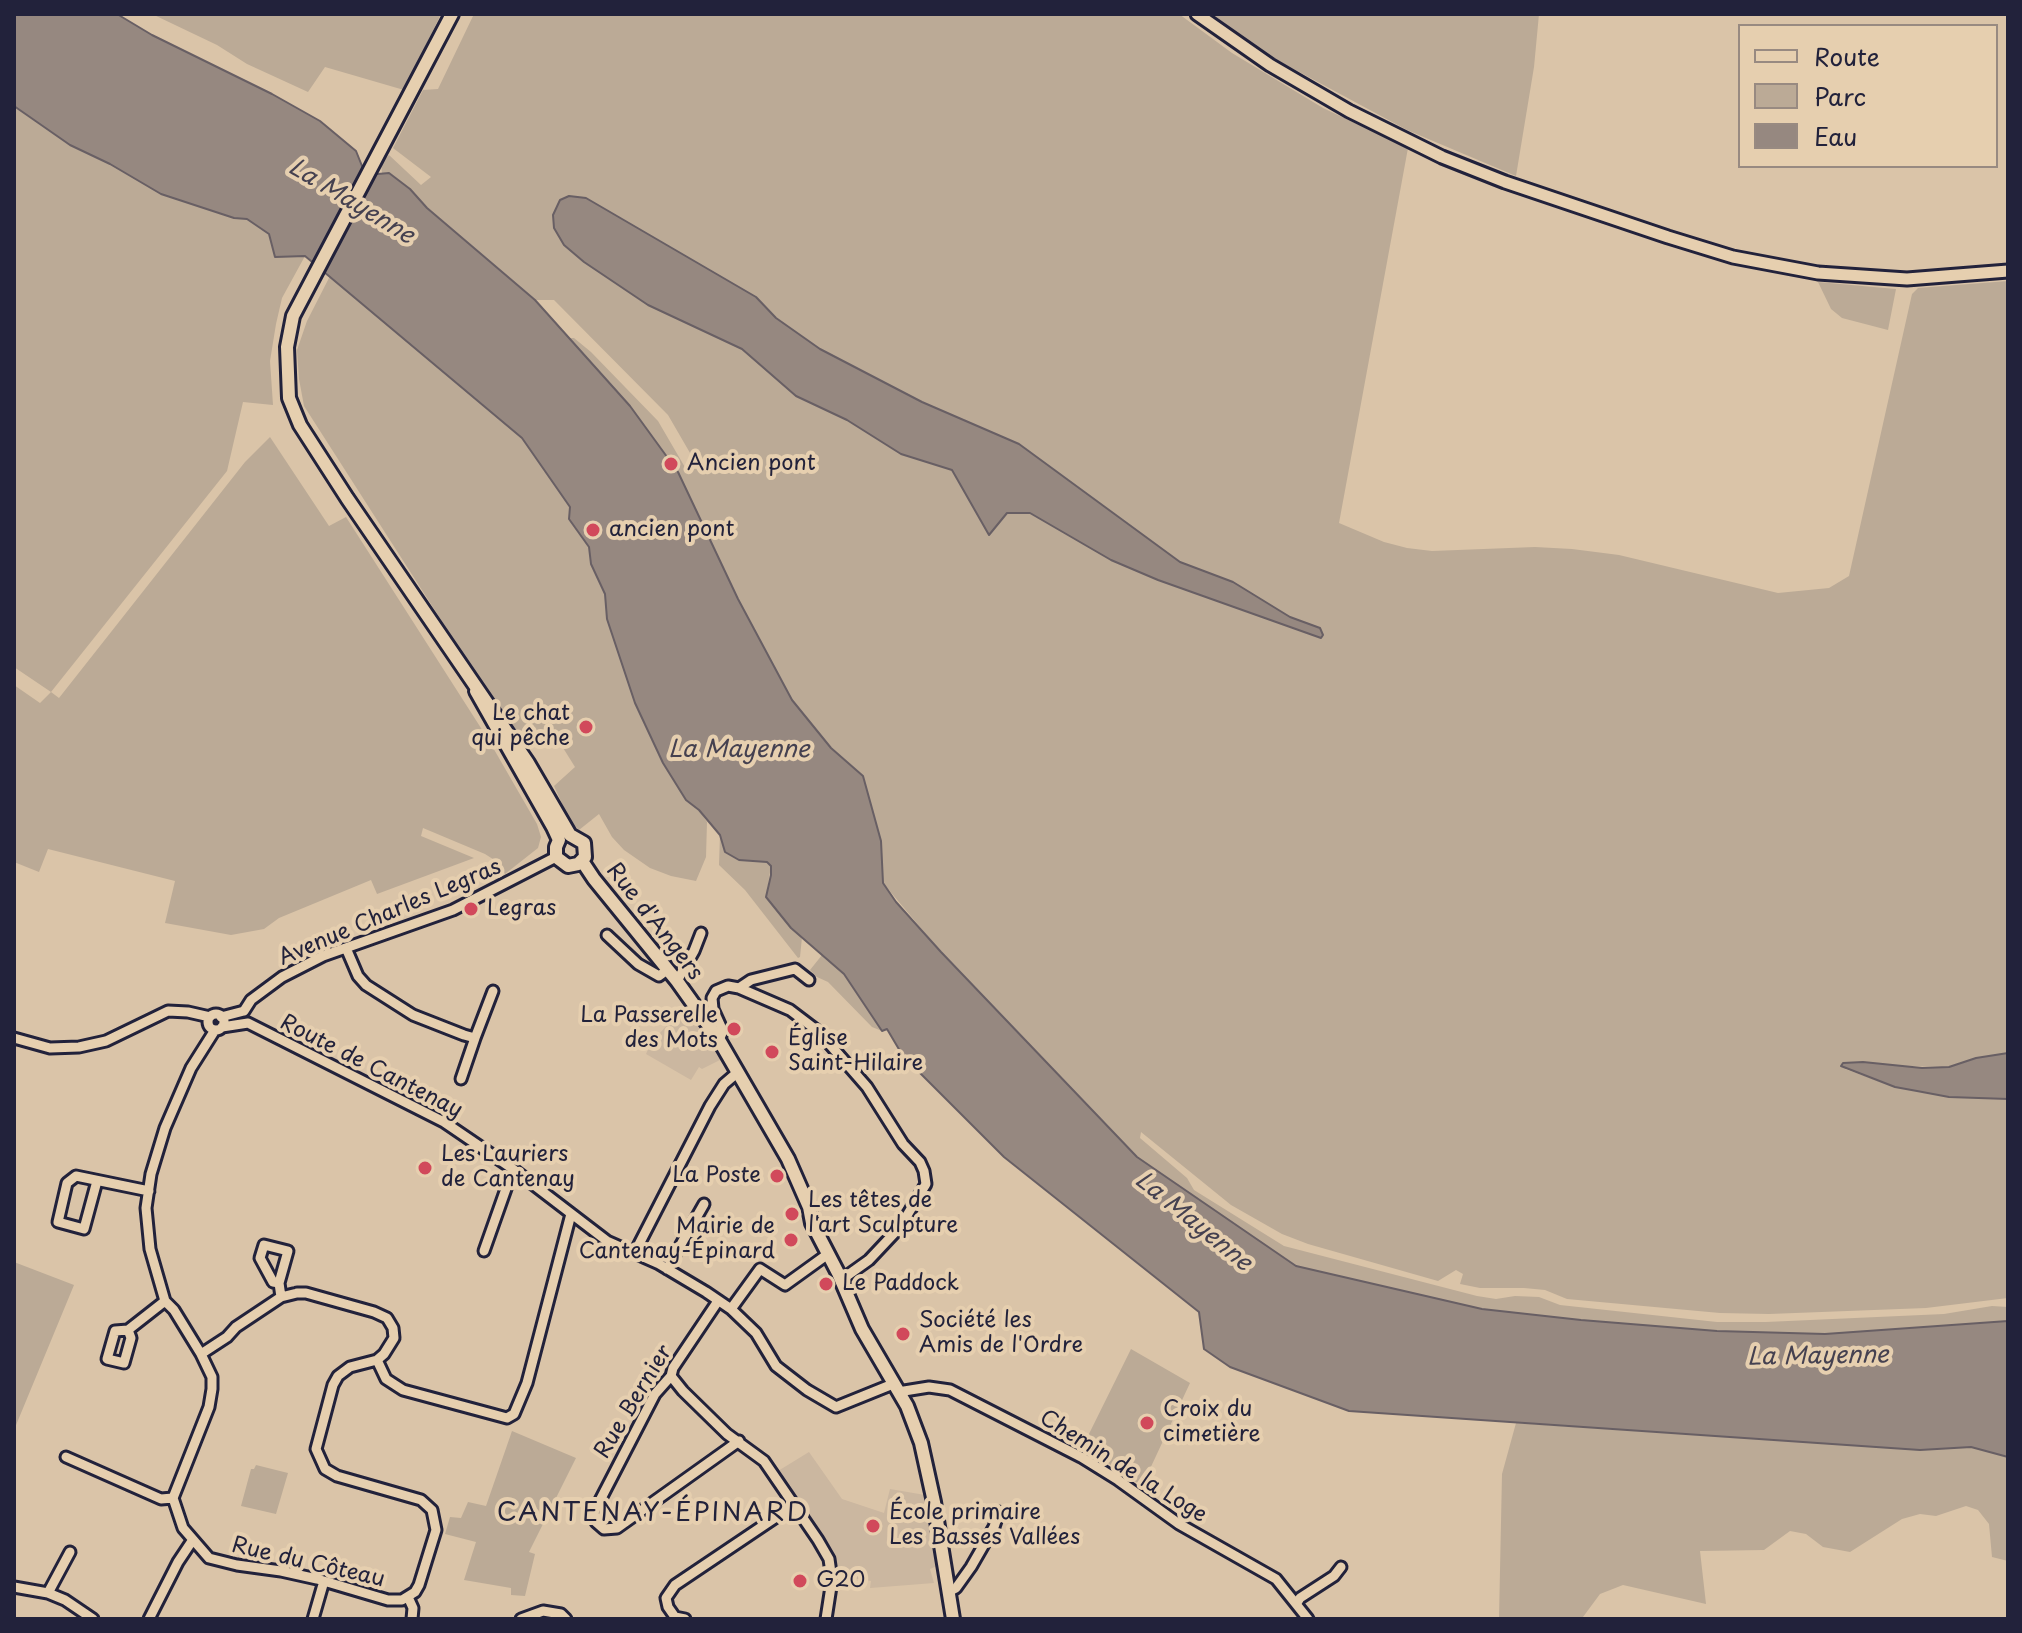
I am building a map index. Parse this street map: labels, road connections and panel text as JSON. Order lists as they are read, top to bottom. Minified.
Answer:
{"streets":{"main road":["Rue d'Angers"],"street":["Avenue Charles Legras","Route de Cantenay","Rue Bernier","Chemin de la Loge","Rue du Côteau"]},"crossings":[["Avenue Charles Legras","Rue d'Angers"],["Avenue Charles Legras","Route de Cantenay"],["Rue d'Angers","Chemin de la Loge"],["Route de Cantenay","Rue Bernier"],["Route de Cantenay","Chemin de la Loge"]],"districts":["CANTENAY-ÉPINARD"],"water":["La Mayenne"],"places":["Ancien pont","ancien pont","Le chat qui pêche","Legras","La Passerelle des Mots","Église Saint-Hilaire","Les Lauriers de Cantenay","La Poste","Les têtes de l'art Sculpture","Mairie de Cantenay-Épinard","Le Paddock","Société les Amis de l'Ordre","Croix du cimetière","École primaire Les Basses Vallées","G20"],"legend":["Route","Parc","Eau"]}
